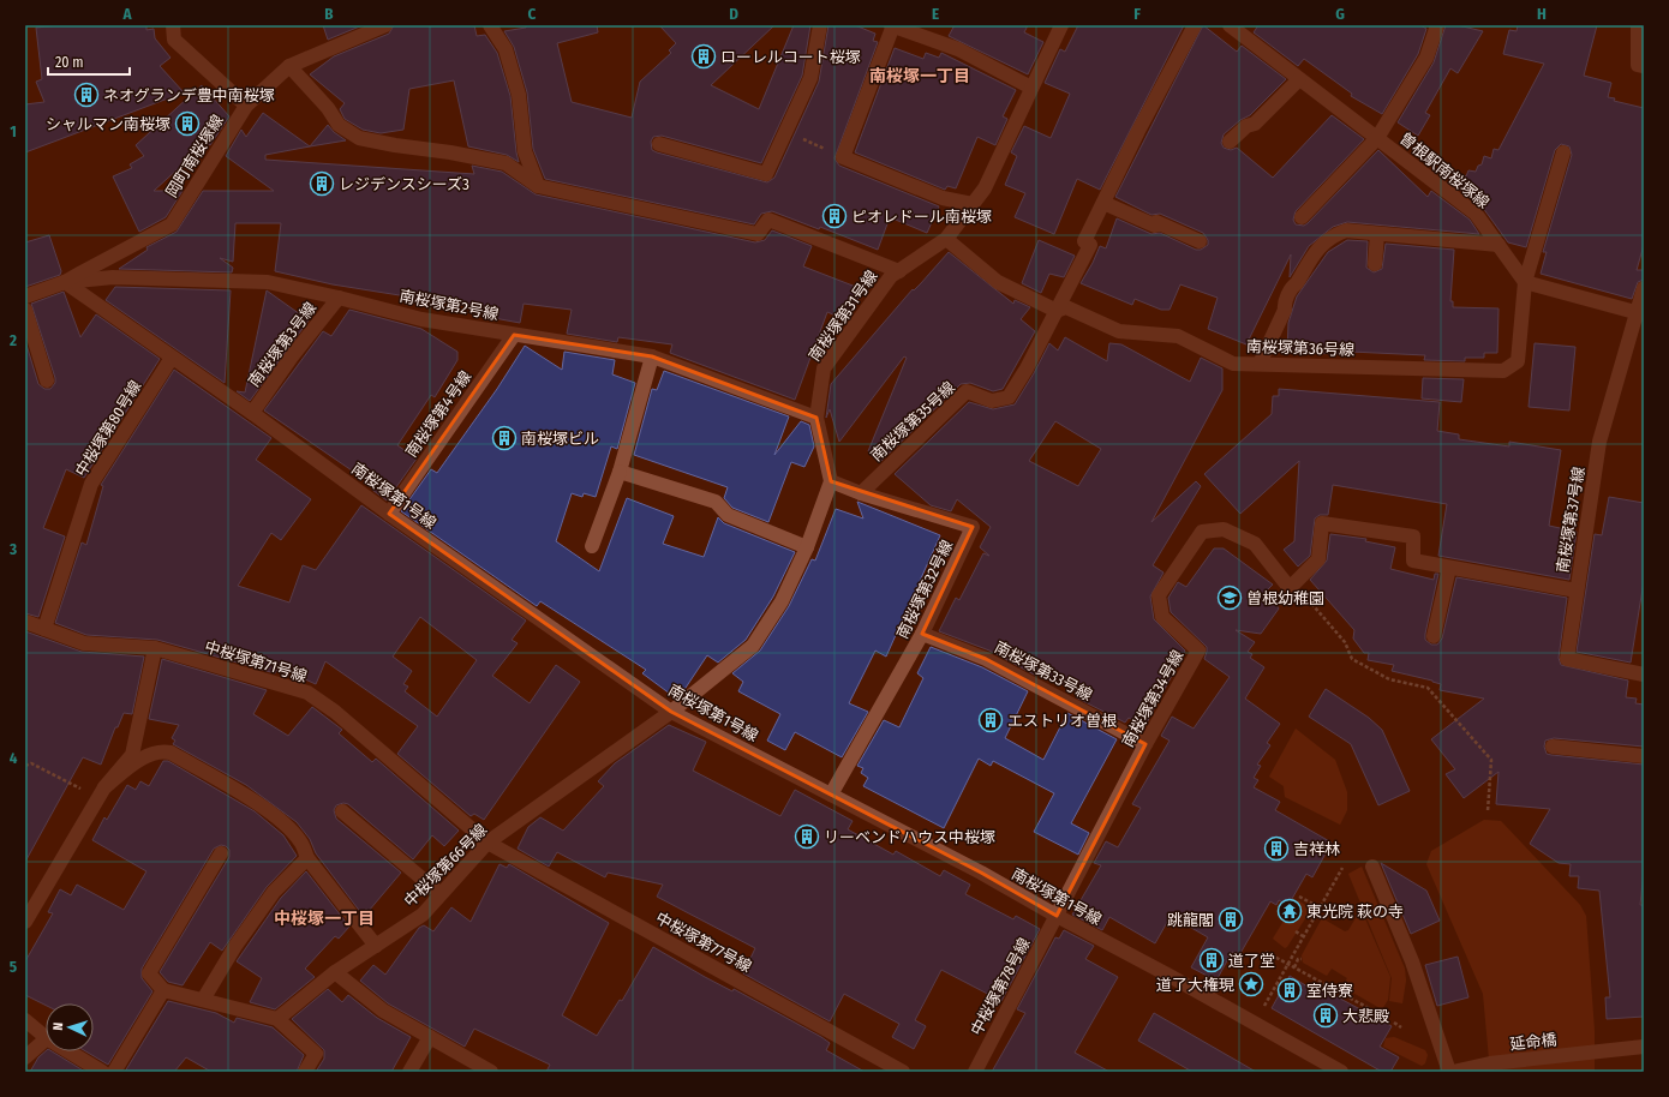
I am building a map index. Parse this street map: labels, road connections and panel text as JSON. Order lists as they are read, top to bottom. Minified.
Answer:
{"streets":{"street":["岡町南桜塚線","曽根駅南桜塚線","南桜塚第2号線","南桜塚第31号線","南桜塚第3号線","南桜塚第36号線","南桜塚第4号線","南桜塚第35号線","中桜塚第80号線","南桜塚第1号線","南桜塚第37号線","南桜塚第32号線","中桜塚第71号線","南桜塚第33号線","南桜塚第34号線","中桜塚第66号線","中桜塚第77号線","中桜塚第78号線","延命橋"]},"crossings":[["岡町南桜塚線","南桜塚第2号線"],["岡町南桜塚線","南桜塚第1号線"],["曽根駅南桜塚線","南桜塚第36号線"],["南桜塚第2号線","南桜塚第31号線"],["南桜塚第2号線","南桜塚第3号線"],["南桜塚第2号線","南桜塚第4号線"],["南桜塚第2号線","南桜塚第1号線"],["南桜塚第31号線","南桜塚第36号線"],["南桜塚第31号線","南桜塚第32号線"],["南桜塚第3号線","南桜塚第1号線"],["南桜塚第36号線","南桜塚第35号線"],["南桜塚第4号線","南桜塚第1号線"],["南桜塚第35号線","南桜塚第32号線"],["中桜塚第80号線","南桜塚第1号線"],["中桜塚第80号線","中桜塚第71号線"],["南桜塚第1号線","南桜塚第32号線"],["南桜塚第1号線","南桜塚第34号線"],["南桜塚第1号線","中桜塚第66号線"],["南桜塚第1号線","中桜塚第78号線"],["南桜塚第32号線","南桜塚第33号線"],["中桜塚第71号線","中桜塚第66号線"],["中桜塚第71号線","中桜塚第77号線"],["南桜塚第33号線","南桜塚第34号線"],["南桜塚第34号線","中桜塚第78号線"],["中桜塚第66号線","中桜塚第77号線"]],"districts":["南桜塚一丁目","中桜塚一丁目"],"places":{"building":["ローレルコート桜塚","ネオグランデ豊中南桜塚","シャルマン南桜塚","レジデンスシーズ3","ピオレドール南桜塚","南桜塚ビル","エストリオ曽根","リーベンドハウス中桜塚","吉祥林","跳龍閣","道了堂","室侍寮","大悲殿"],"school or university":["曽根幼稚園"],"temple":["東光院 萩の寺"],"place":["道了大権現"]},"scale_bar":"20 m","north":"left","grid":{"columns":["A","B","C","D","E","F","G","H"],"rows":["1","2","3","4","5"]}}
